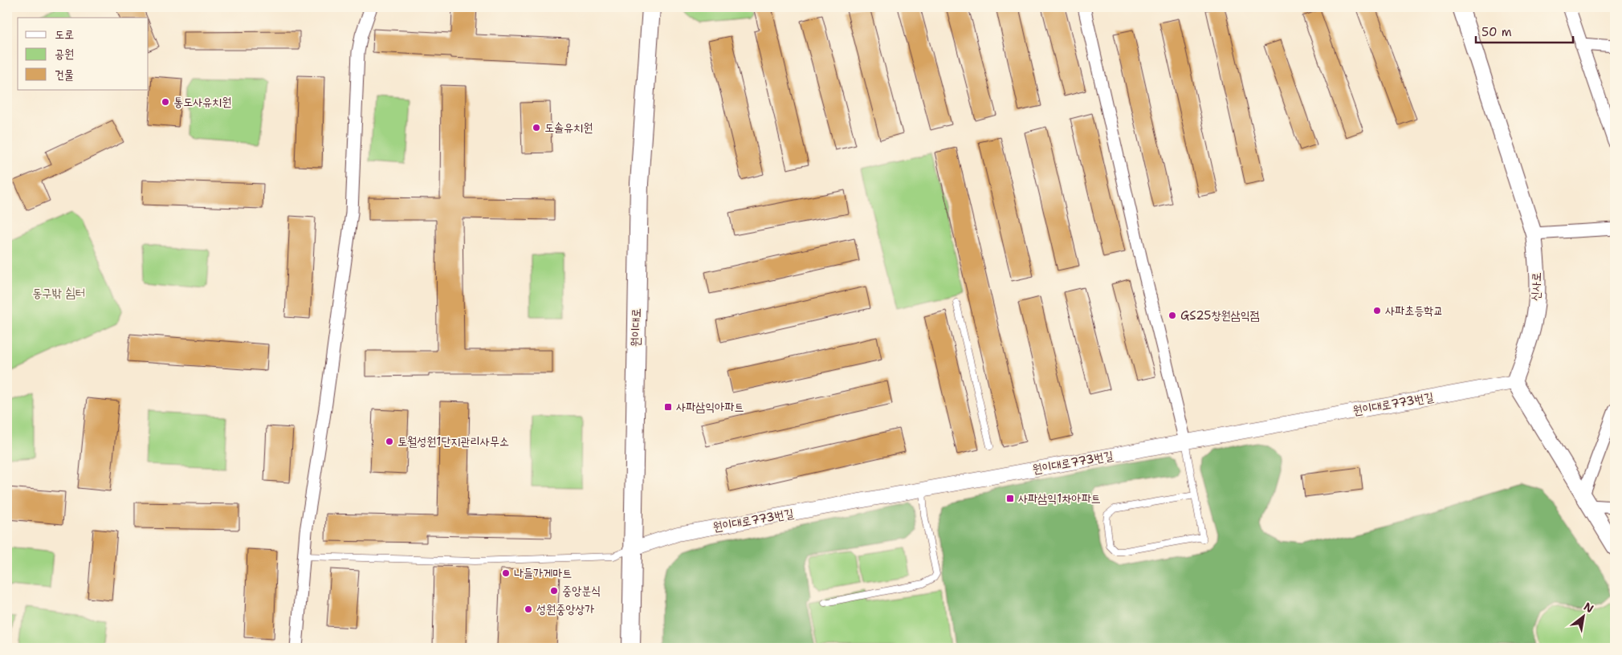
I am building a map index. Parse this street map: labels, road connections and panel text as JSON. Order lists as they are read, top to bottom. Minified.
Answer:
{"streets":{"main road":["신사로","원이대로"],"street":["원이대로773번길"]},"crossings":[["신사로","원이대로773번길"],["원이대로","원이대로773번길"]],"parks":["동구밖 쉼터"],"places":{"other":["통도사유치원","도솔유치원","사파초등학교","GS25창원삼익점","토월성원1단지관리사무소","나들가게마트","중앙분식","성원중앙상가"],"transit":["사파삼익아파트","사파삼익1차아파트"]},"legend":["도로","공원","건물"],"scale_bar":"50 m","north":"top right"}
